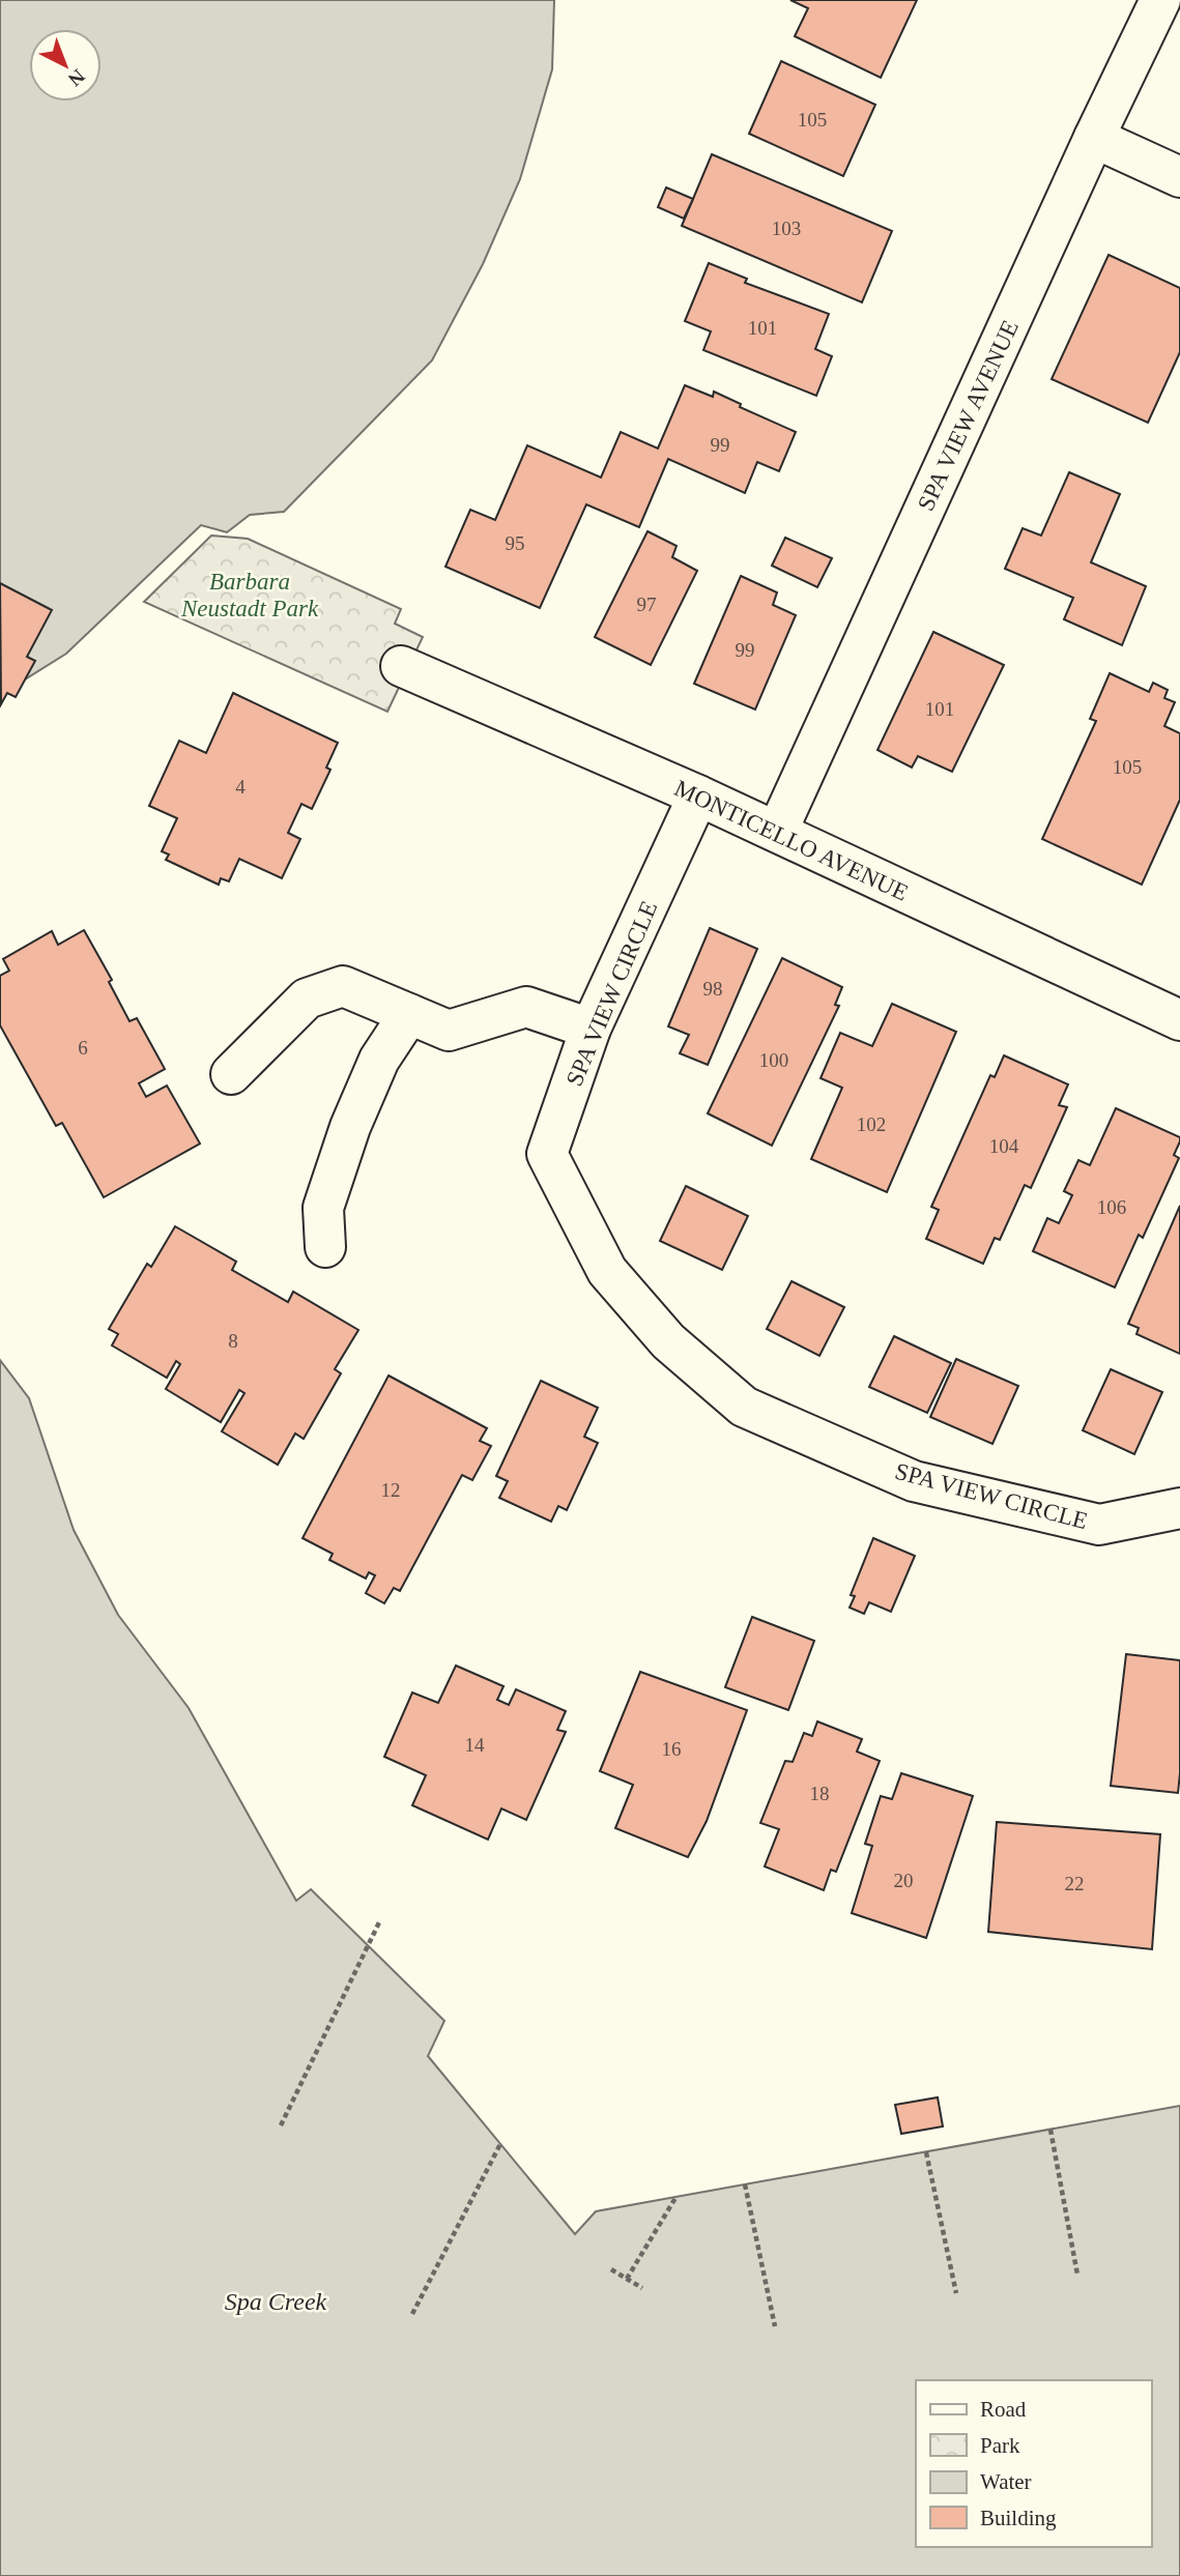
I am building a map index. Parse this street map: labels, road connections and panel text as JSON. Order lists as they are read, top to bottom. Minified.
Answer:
{"streets":{"street":["SPA VIEW AVENUE","MONTICELLO AVENUE","SPA VIEW CIRCLE"]},"crossings":[["SPA VIEW AVENUE","MONTICELLO AVENUE"],["MONTICELLO AVENUE","SPA VIEW CIRCLE"]],"water":["Spa Creek"],"parks":["Barbara Neustadt Park"],"house_numbers":["105","103","101","99","95","97","99","101","105","4","98","6","100","102","104","106","8","12","14","16","18","20","22"],"legend":["Road","Park","Water","Building"],"north":"bottom right"}
